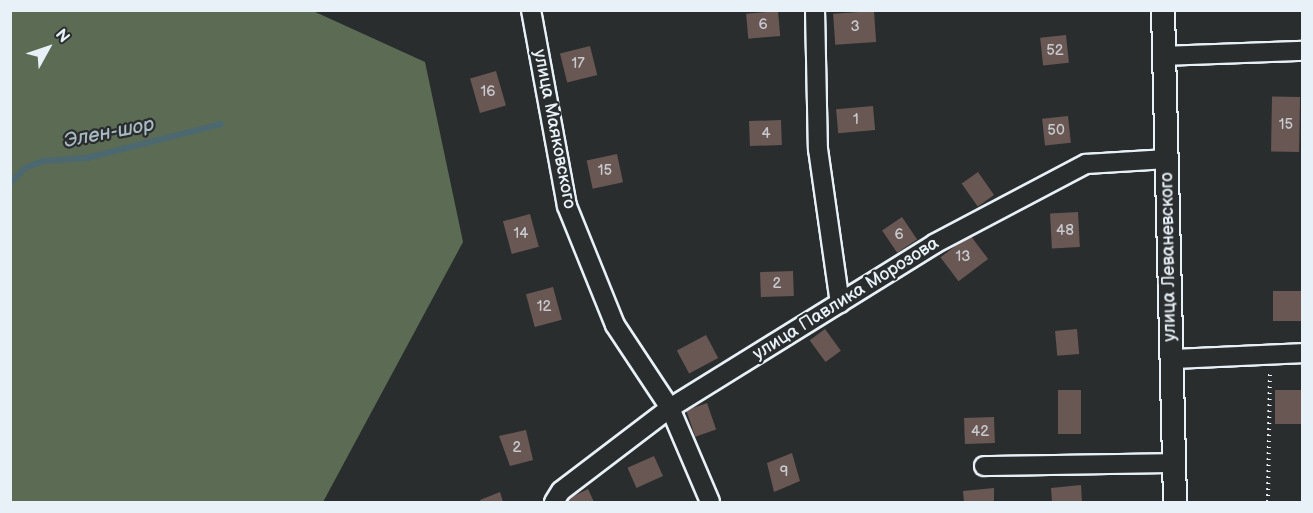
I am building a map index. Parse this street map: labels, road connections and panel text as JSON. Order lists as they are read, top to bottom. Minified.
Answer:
{"streets":{"street":["улица Маяковского","улица Леваневского","улица Павлика Морозова"]},"crossings":[["улица Маяковского","улица Павлика Морозова"],["улица Леваневского","улица Павлика Морозова"]],"water":["Элен-шор"],"house_numbers":["6","3","52","17","16","1","15","50","4","15","48","14","6","13","2","12","42","2","9"],"north":"top right"}
